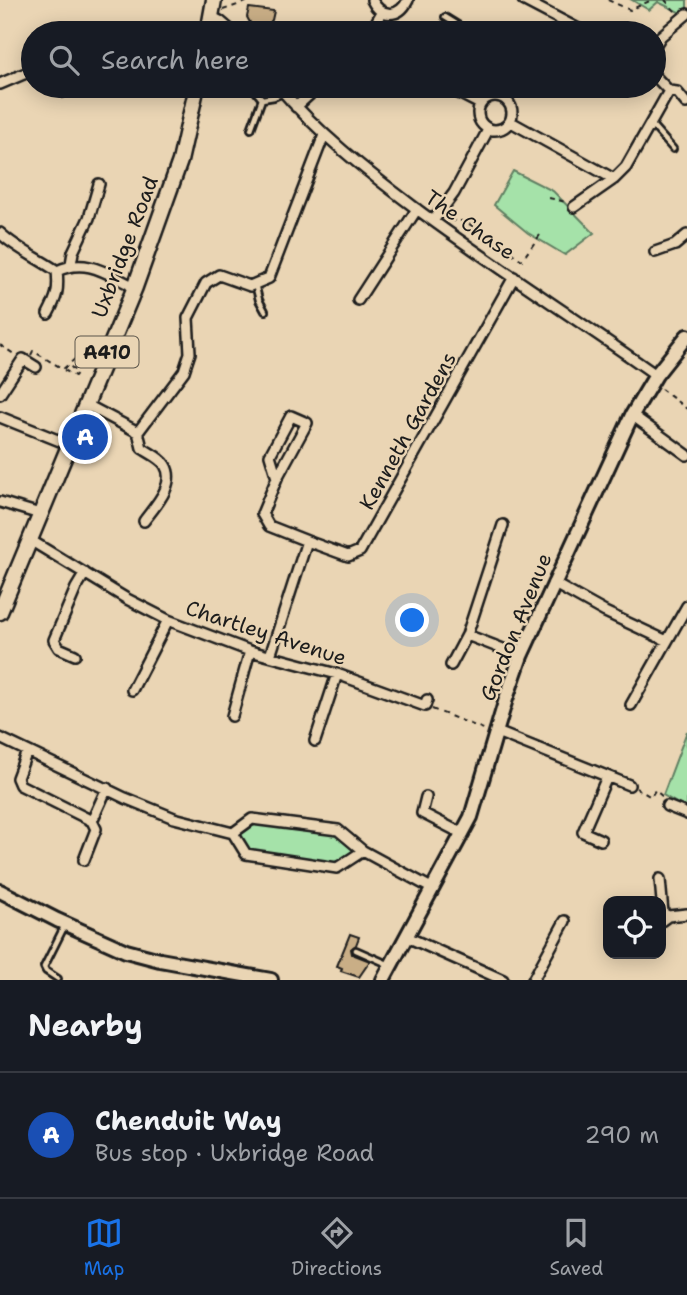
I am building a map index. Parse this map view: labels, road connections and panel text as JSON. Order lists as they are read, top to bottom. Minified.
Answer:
{"streets":{"main road":["Uxbridge Road","A410"],"street":["The Chase","Kenneth Gardens","Gordon Avenue","Chartley Avenue"]},"crossings":[["The Chase","Kenneth Gardens"],["The Chase","Gordon Avenue"],["Uxbridge Road","Chartley Avenue"]],"page":{"search":"Search here","pins":"A","heading":"Nearby","list":[{"mark":"A","name":"Chenduit Way","note":"Bus stop · Uxbridge Road","value":"290 m"}],"nav":["Map","Directions","Saved"]}}
